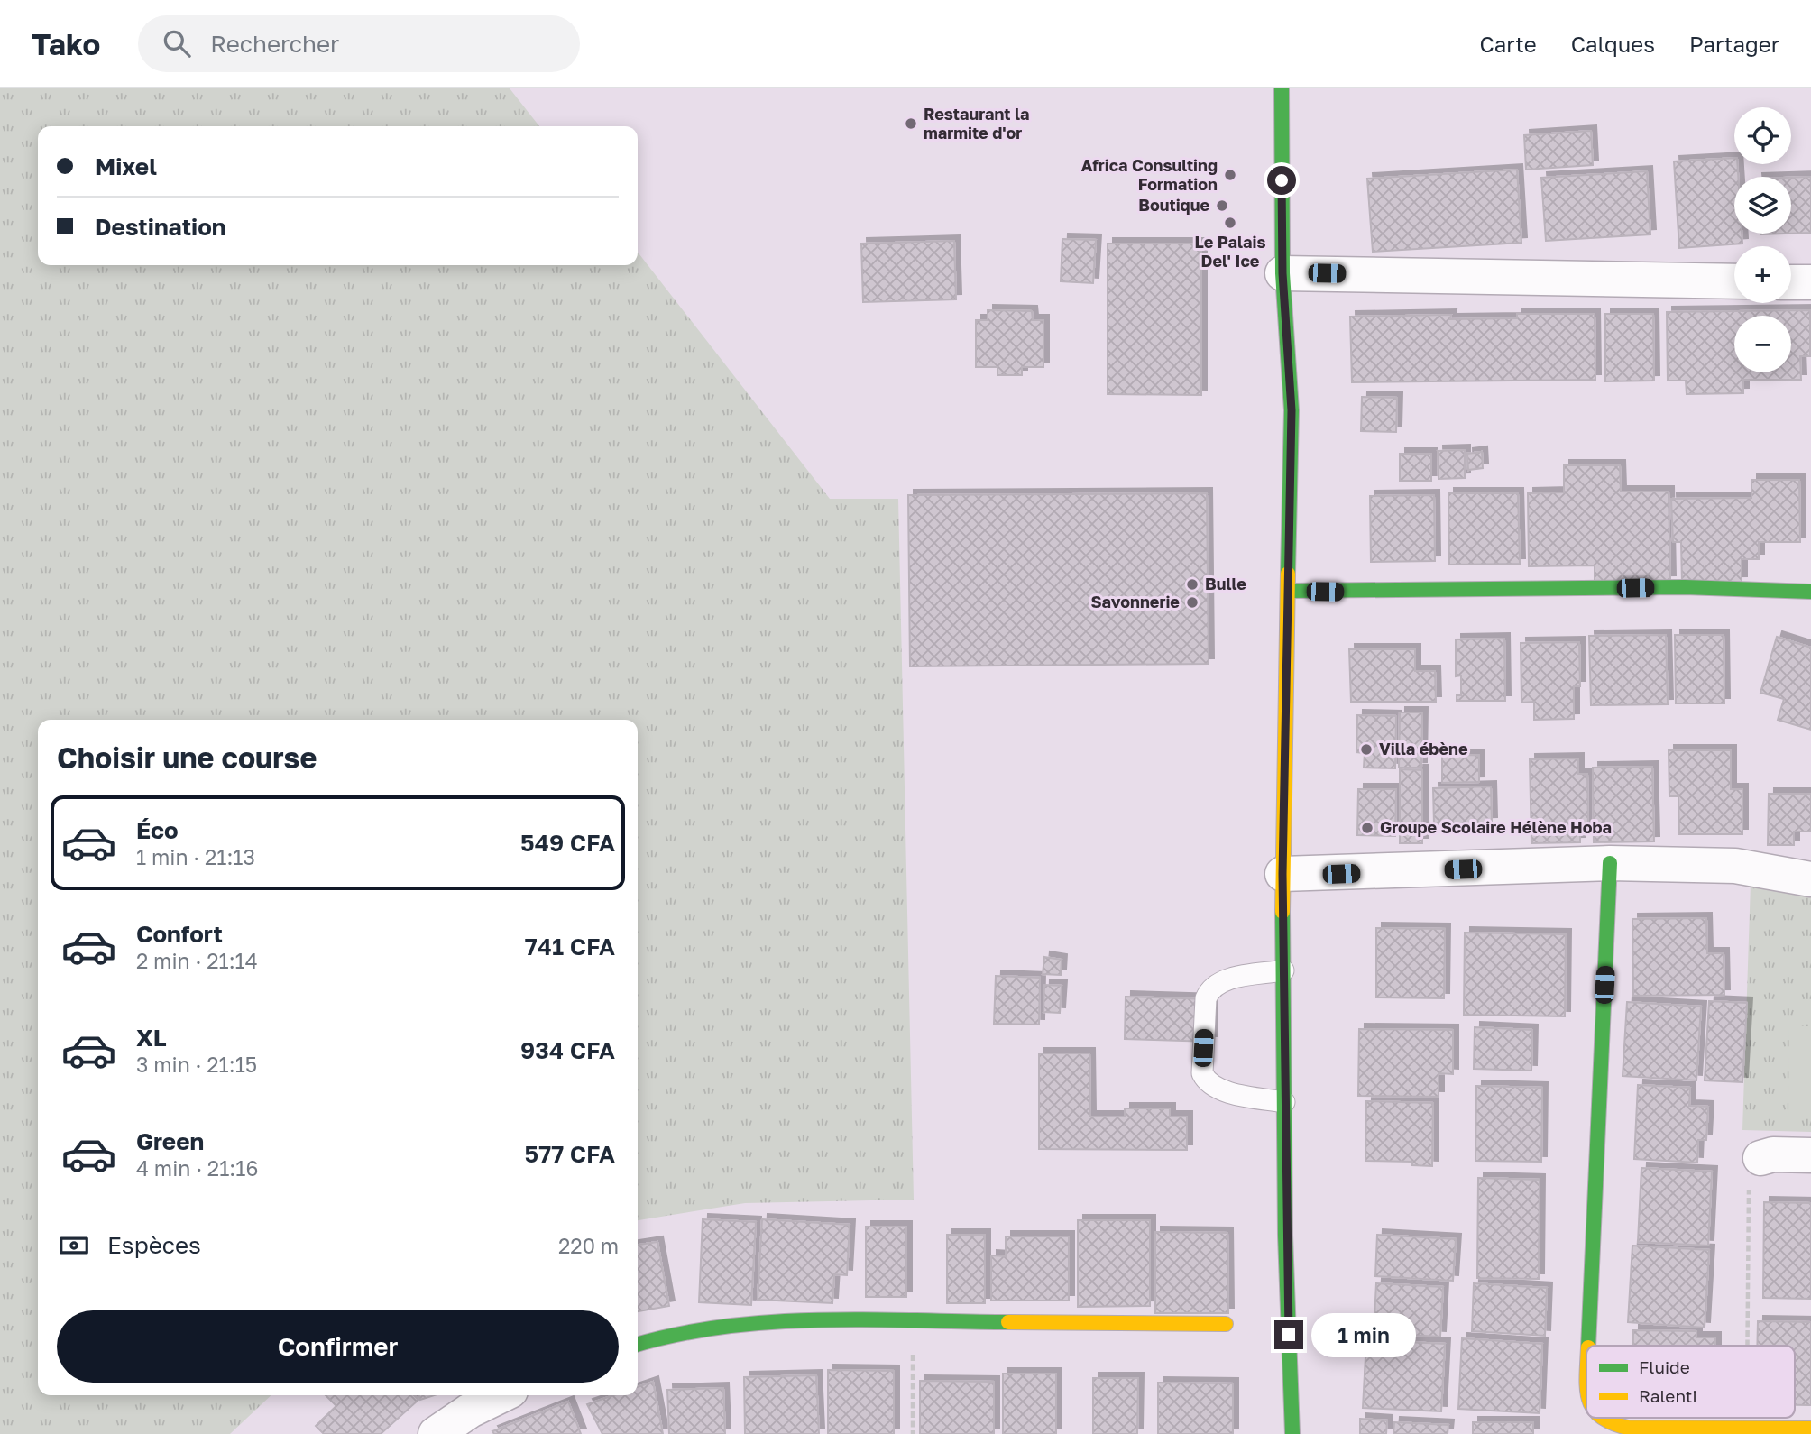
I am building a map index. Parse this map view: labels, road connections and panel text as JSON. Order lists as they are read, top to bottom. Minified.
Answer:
{"places":["Restaurant la marmite d'or","Africa Consulting Formation","Boutique","Le Palais Del' Ice","Bulle","Savonnerie","Villa ébène","Groupe Scolaire Hélène Hoba"],"legend":["Fluide","Ralenti"],"page":{"header":"Tako","search":"Rechercher","nav":["Carte","Calques","Partager"],"map_buttons":["+","−"],"banner":["Mixel","Destination"],"heading":"Choisir une course","list":[{"name":"Éco","note":"1 min · 21:13","value":"549 CFA"},{"name":"Confort","note":"2 min · 21:14","value":"741 CFA"},{"name":"XL","note":"3 min · 21:15","value":"934 CFA"},{"name":"Green","note":"4 min · 21:16","value":"577 CFA"}],"pay":["Espèces","220 m"],"buttons":"Confirmer","bubble":"1 min"}}
